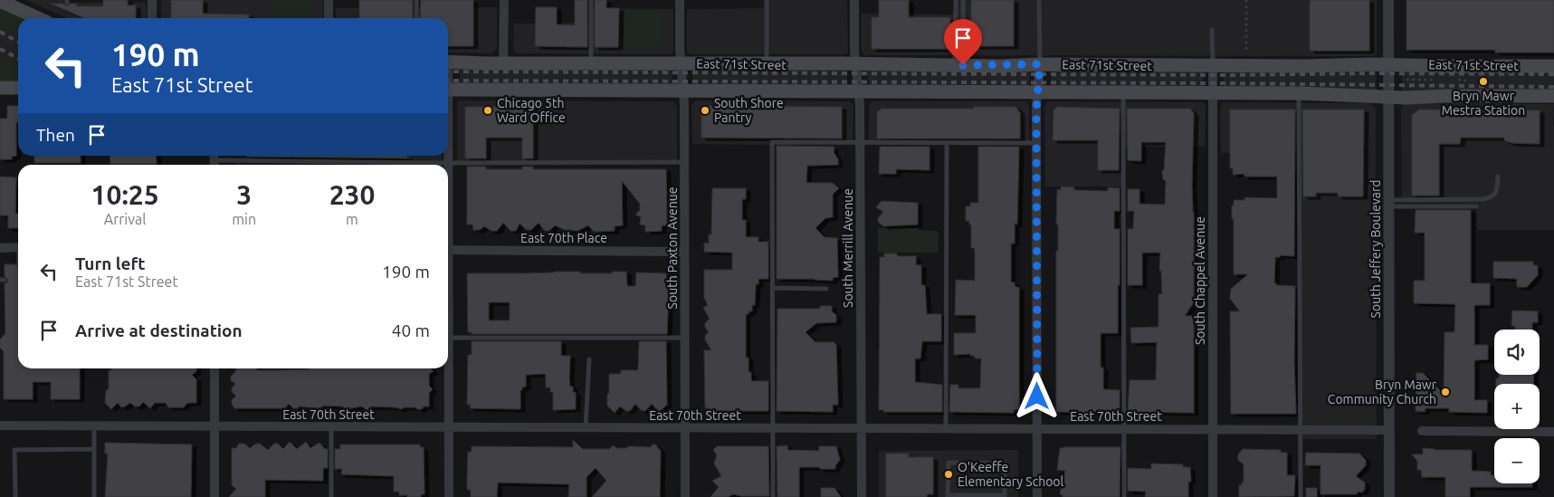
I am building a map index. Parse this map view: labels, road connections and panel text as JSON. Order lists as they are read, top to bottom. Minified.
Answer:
{"streets":{"main road":["East 71st Street"],"street":["East 70th Place","South Paxton Avenue","South Merrill Avenue","South Jeffery Boulevard","South Chappel Avenue","East 70th Street"]},"crossings":[["East 71st Street","South Paxton Avenue"],["East 71st Street","South Merrill Avenue"],["East 71st Street","South Jeffery Boulevard"],["East 71st Street","South Chappel Avenue"],["East 70th Place","South Paxton Avenue"],["South Paxton Avenue","East 70th Street"],["South Merrill Avenue","East 70th Street"],["South Jeffery Boulevard","East 70th Street"],["South Chappel Avenue","East 70th Street"]],"places":["Bryn Mawr Mestra Station","Chicago 5th Ward Office","South Shore Pantry","Bryn Mawr Community Church","O'Keeffe Elementary School"],"page":{"turn":["190 m","East 71st Street"],"then":"Then","eta":["10:25","Arrival","3","min","230","m"],"list":[{"name":"Turn left","note":"East 71st Street","value":"190 m"},{"name":"Arrive at destination","value":"40 m"}],"map_buttons":["+","−"]}}
